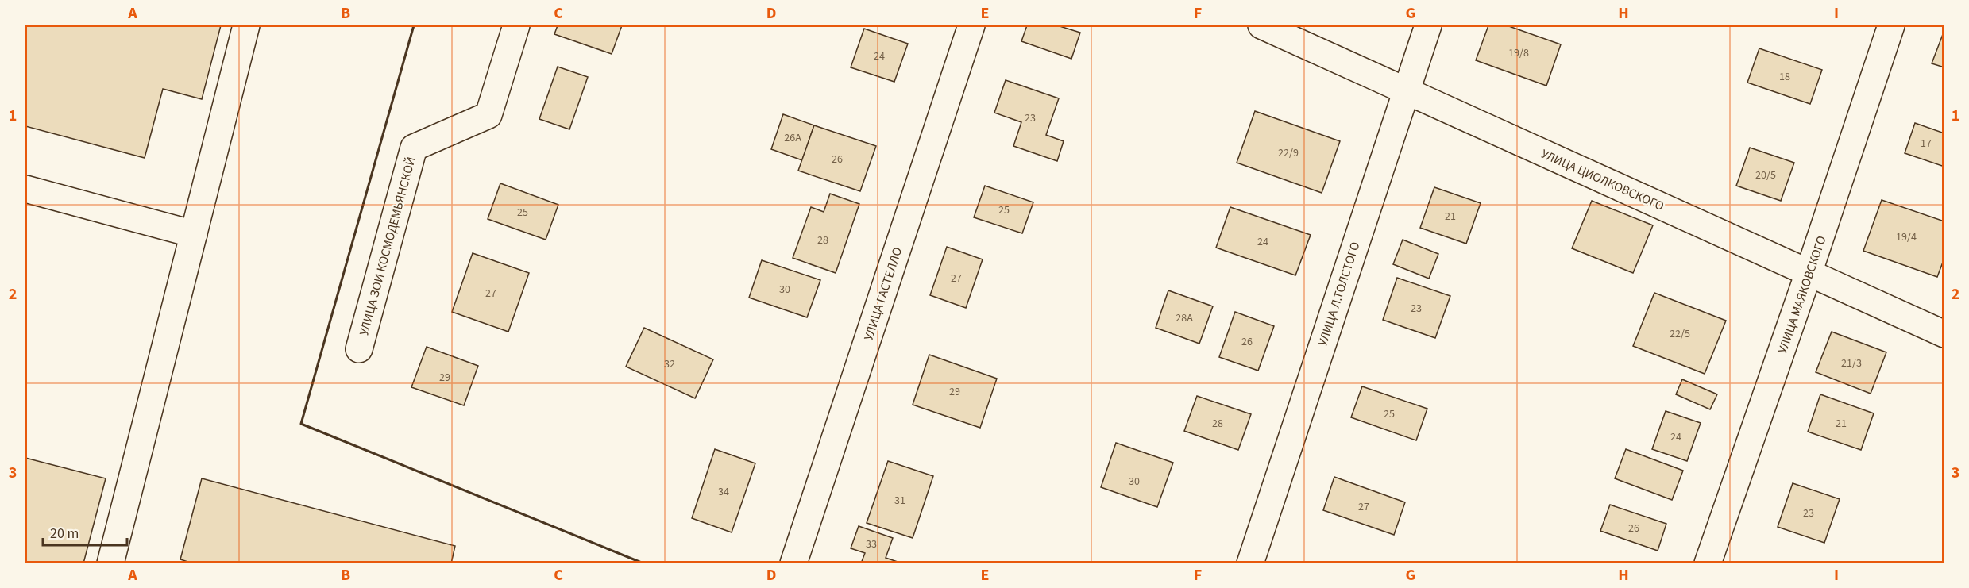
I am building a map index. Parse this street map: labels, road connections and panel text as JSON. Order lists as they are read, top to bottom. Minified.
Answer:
{"streets":{"street":["УЛИЦА ЦИОЛКОВСКОГО","УЛИЦА ЗОИ КОСМОДЕМЬЯНСКОЙ","УЛИЦА ГАСТЕЛЛО","УЛИЦА Л.ТОЛСТОГО","УЛИЦА МАЯКОВСКОГО"]},"crossings":[["УЛИЦА ЦИОЛКОВСКОГО","УЛИЦА Л.ТОЛСТОГО"],["УЛИЦА ЦИОЛКОВСКОГО","УЛИЦА МАЯКОВСКОГО"]],"house_numbers":["19/8","24","18","23","26А","17","22/9","26","20/5","25","25","21","19/4","28","24","27","30","27","23","28А","22/5","26","21/3","32","29","29","25","28","21","24","30","34","31","27","23","26","33"],"scale_bar":"20 m","grid":{"columns":["A","B","C","D","E","F","G","H","I"],"rows":["1","2","3"]}}
